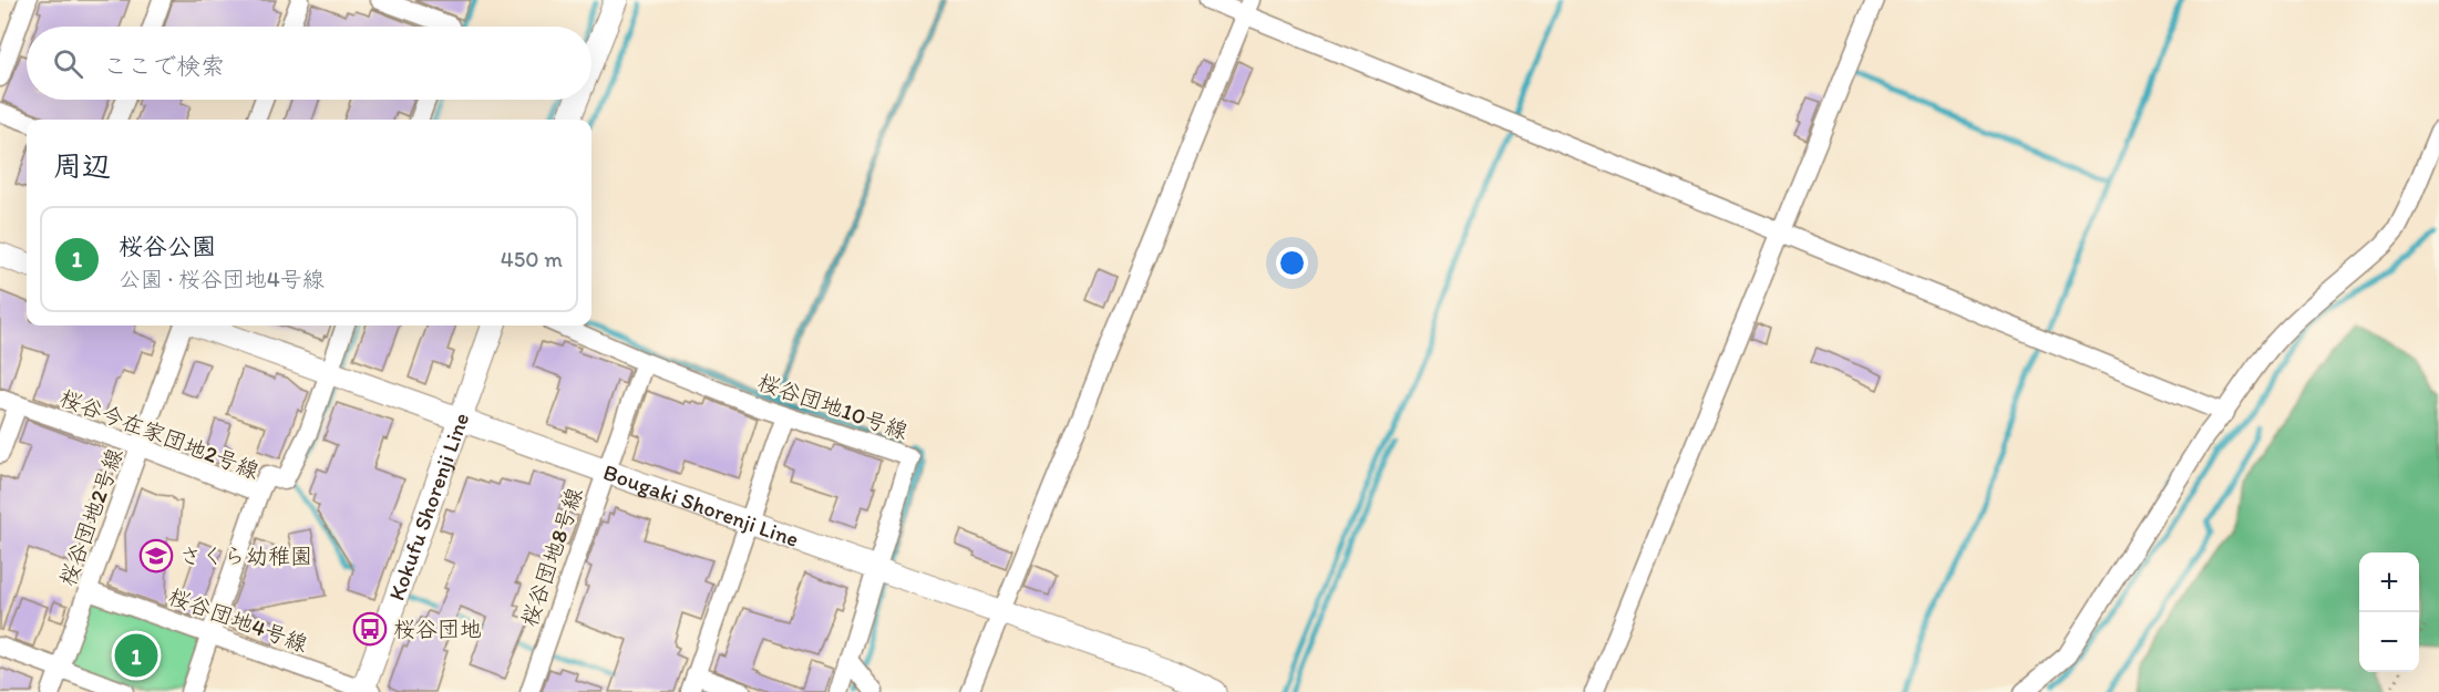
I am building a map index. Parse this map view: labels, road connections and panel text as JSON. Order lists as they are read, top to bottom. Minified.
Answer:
{"streets":{"main road":["Kokufu Shorenji Line","Bougaki Shorenji Line"],"street":["桜谷団地10号線","桜谷今在家団地2号線","桜谷団地2号線","桜谷団地8号線","桜谷団地4号線"]},"crossings":[["桜谷団地10号線","Bougaki Shorenji Line"],["桜谷団地10号線","桜谷団地8号線"],["桜谷今在家団地2号線","桜谷団地2号線"],["桜谷今在家団地2号線","桜谷団地4号線"],["Kokufu Shorenji Line","Bougaki Shorenji Line"],["Kokufu Shorenji Line","桜谷団地4号線"],["Bougaki Shorenji Line","桜谷団地8号線"],["桜谷団地2号線","桜谷団地4号線"]],"places":{"school or university":["さくら幼稚園"],"bus stop":["桜谷団地"]},"page":{"search":"ここで検索","heading":"周辺","list":[{"mark":"1","name":"桜谷公園","note":"公園 · 桜谷団地4号線","value":"450 m"}],"map_buttons":["+","−"],"pins":"1"}}
